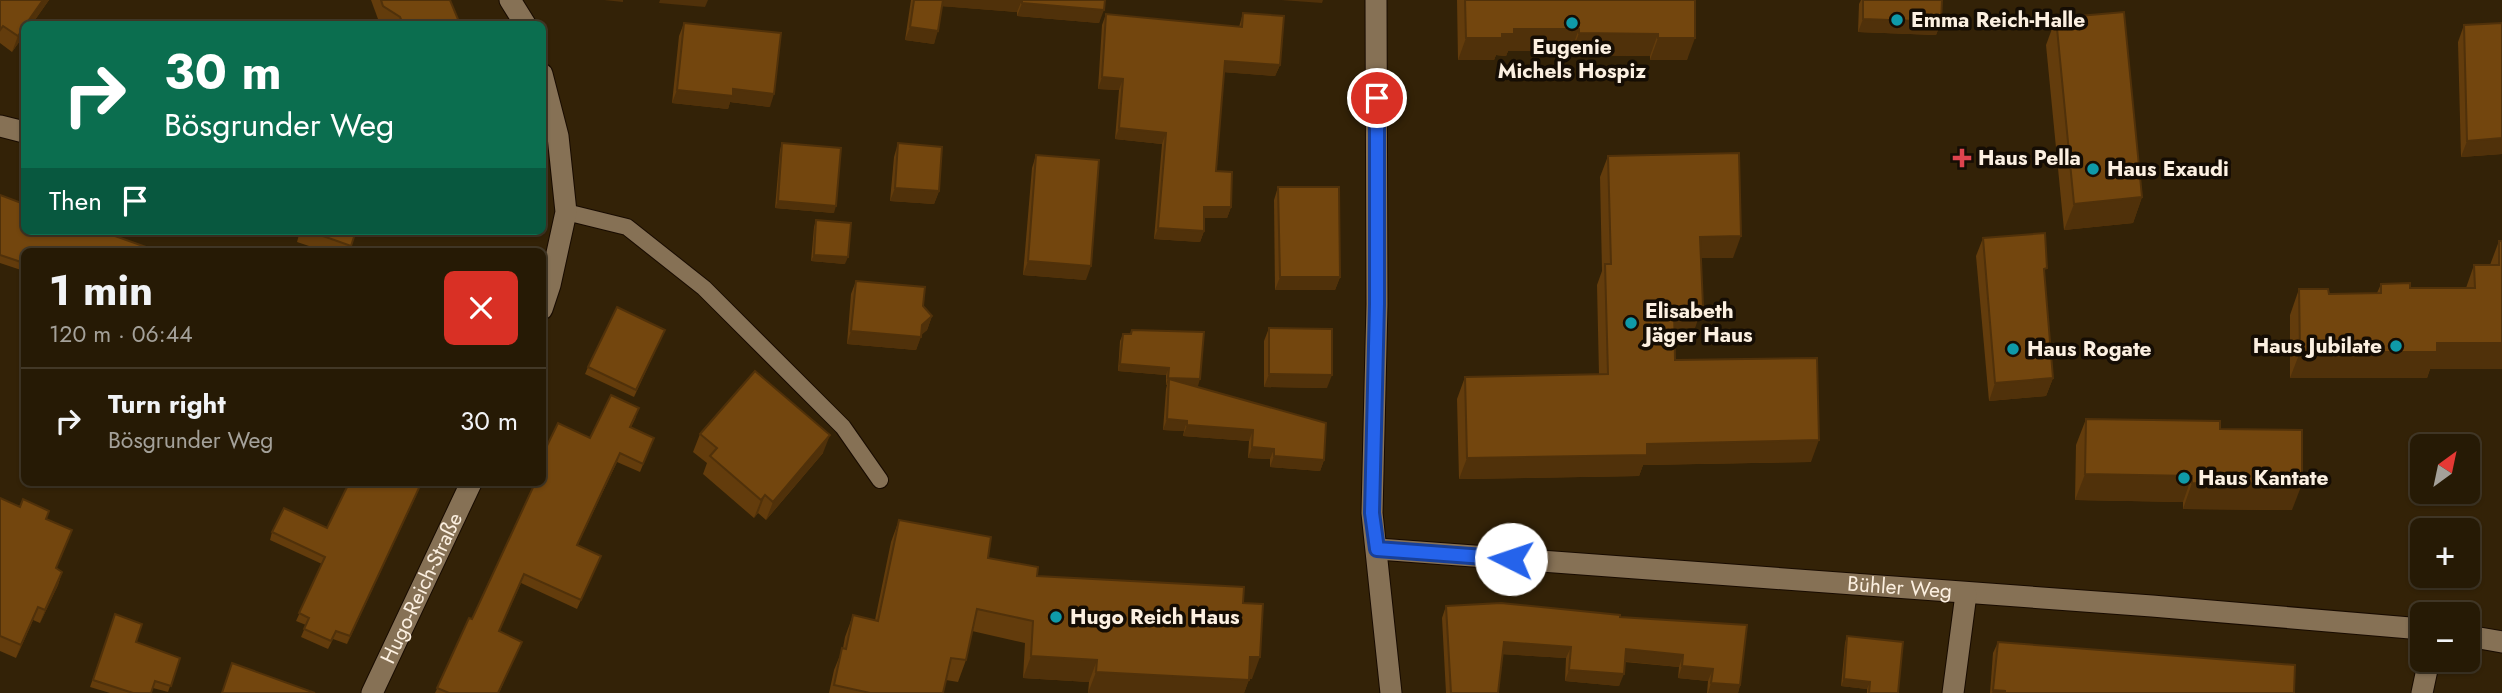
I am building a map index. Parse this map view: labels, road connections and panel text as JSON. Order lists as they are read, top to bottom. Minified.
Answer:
{"streets":{"street":["Hugo-Reich-Straße","Bühler Weg"]},"places":{"other":["Emma Reich-Halle","Eugenie Michels Hospiz","Haus Exaudi","Elisabeth Jäger Haus","Haus Jubilate","Haus Rogate","Haus Kantate","Hugo Reich Haus"],"health":["Haus Pella"]},"north":"top right","page":{"turn":["30 m","Bösgrunder Weg"],"then":"Then","heading":["1 min","120 m · 06:44"],"list":[{"name":"Turn right","note":"Bösgrunder Weg","value":"30 m"}],"map_buttons":["+","−"]}}
